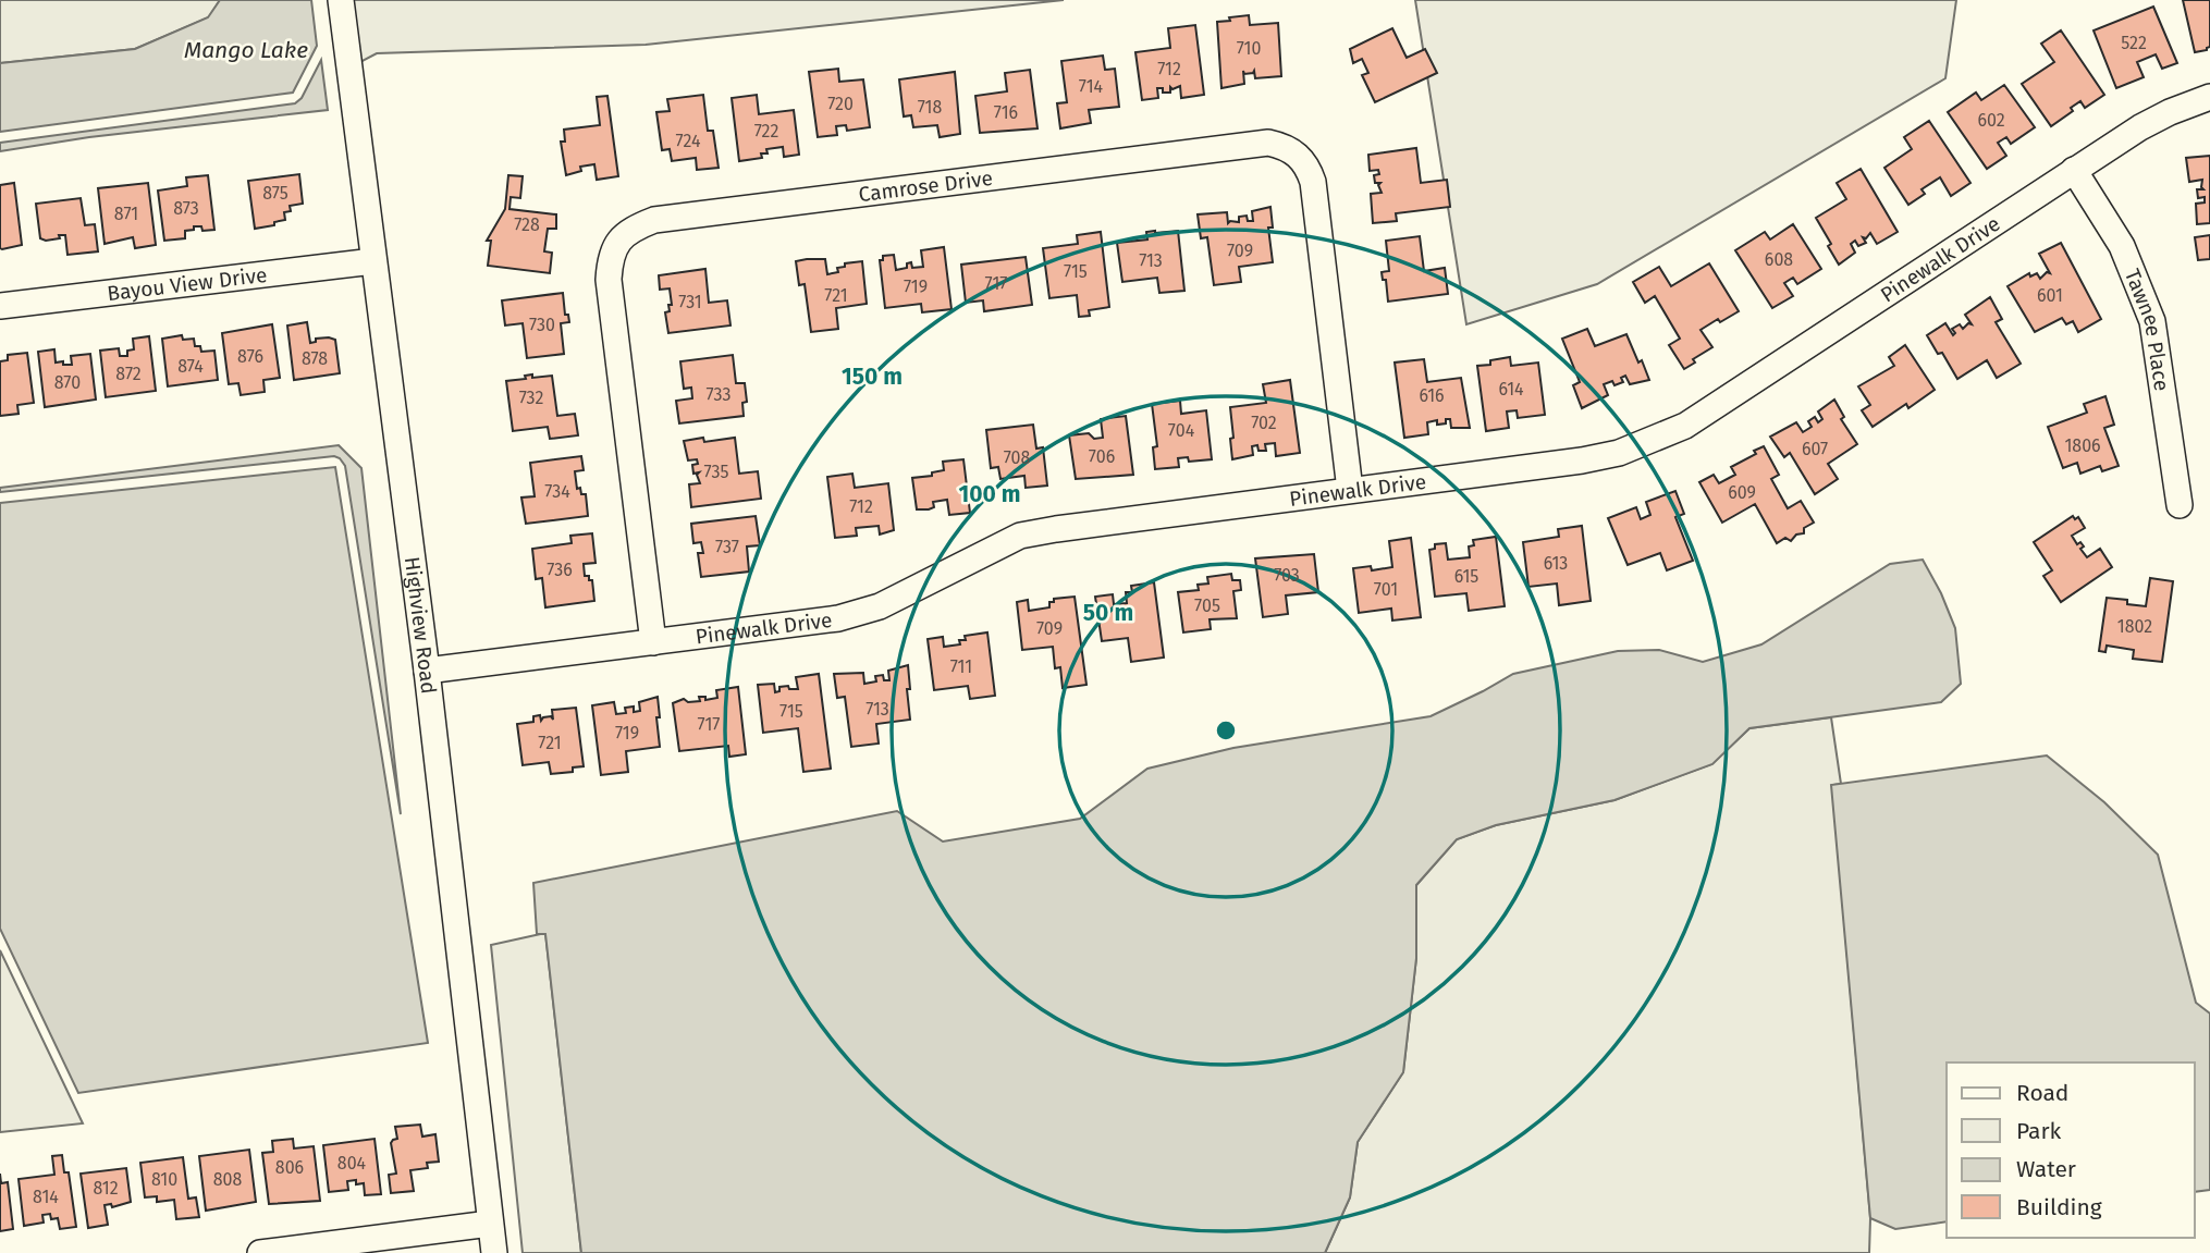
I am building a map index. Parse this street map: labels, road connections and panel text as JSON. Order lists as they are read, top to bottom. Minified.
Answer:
{"streets":{"street":["Camrose Drive","Pinewalk Drive","Bayou View Drive","Tawnee Place","Highview Road"]},"crossings":[["Camrose Drive","Pinewalk Drive"],["Pinewalk Drive","Tawnee Place"],["Pinewalk Drive","Highview Road"],["Bayou View Drive","Highview Road"]],"water":["Mango Lake"],"house_numbers":["522","710","712","714","720","718","716","602","722","724","875","873","871","728","709","608","713","715","717","719","721","601","731","730","876","878","874","872","870","614","733","616","732","702","704","1806","607","706","708","735","734","609","712","737","613","736","703","615","701","705","1802","709","711","713","715","717","719","721","804","806","810","808","812","814"],"legend":["Road","Park","Water","Building"],"rings":["150 m","100 m","50 m"]}
